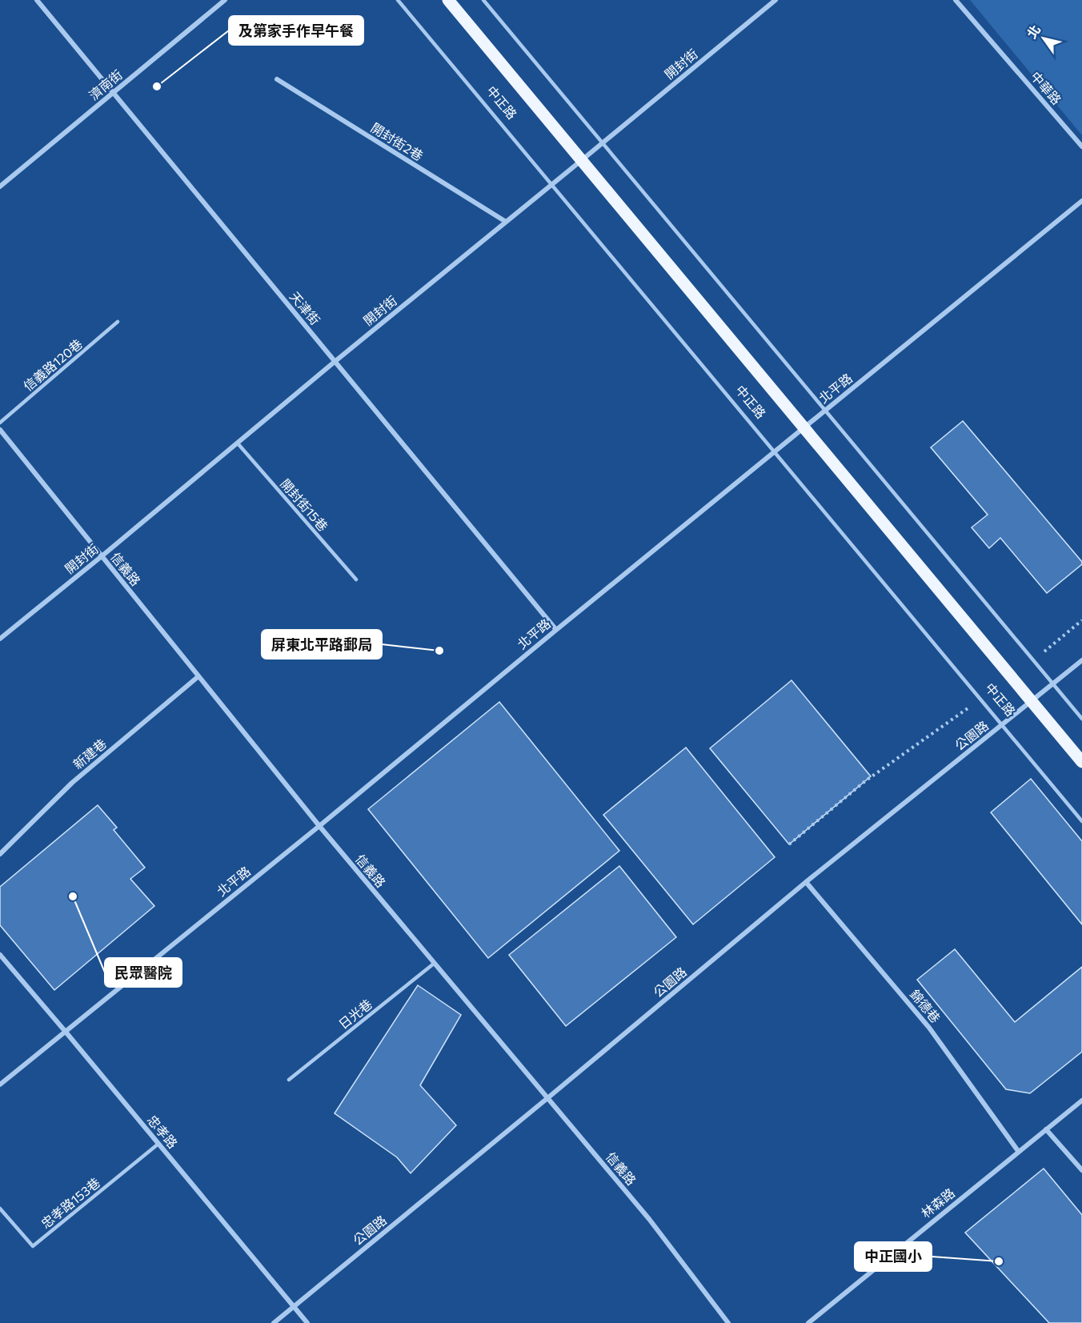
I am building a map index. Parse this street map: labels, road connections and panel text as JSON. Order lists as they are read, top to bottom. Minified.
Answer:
{"streets":{"main road":["中正路"],"street":["開封街","濟南街","中華路","開封街2巷","天津街","北平路","信義路","公園路","新建巷","錦德巷","忠孝路","林森路"],"lane":["信義路120巷","開封街15巷","日光巷","忠孝路153巷"]},"crossings":[["開封街","中正路"],["開封街","開封街2巷"],["開封街","天津街"],["開封街","開封街15巷"],["開封街","信義路"],["濟南街","天津街"],["中正路","北平路"],["中正路","公園路"],["天津街","北平路"],["北平路","信義路"],["北平路","忠孝路"],["信義路","公園路"],["信義路","新建巷"],["信義路","日光巷"],["公園路","錦德巷"],["公園路","忠孝路"],["錦德巷","林森路"],["忠孝路","忠孝路153巷"]],"places":["及第家手作早午餐","屏東北平路郵局","民眾醫院","中正國小"],"north":"top left"}
